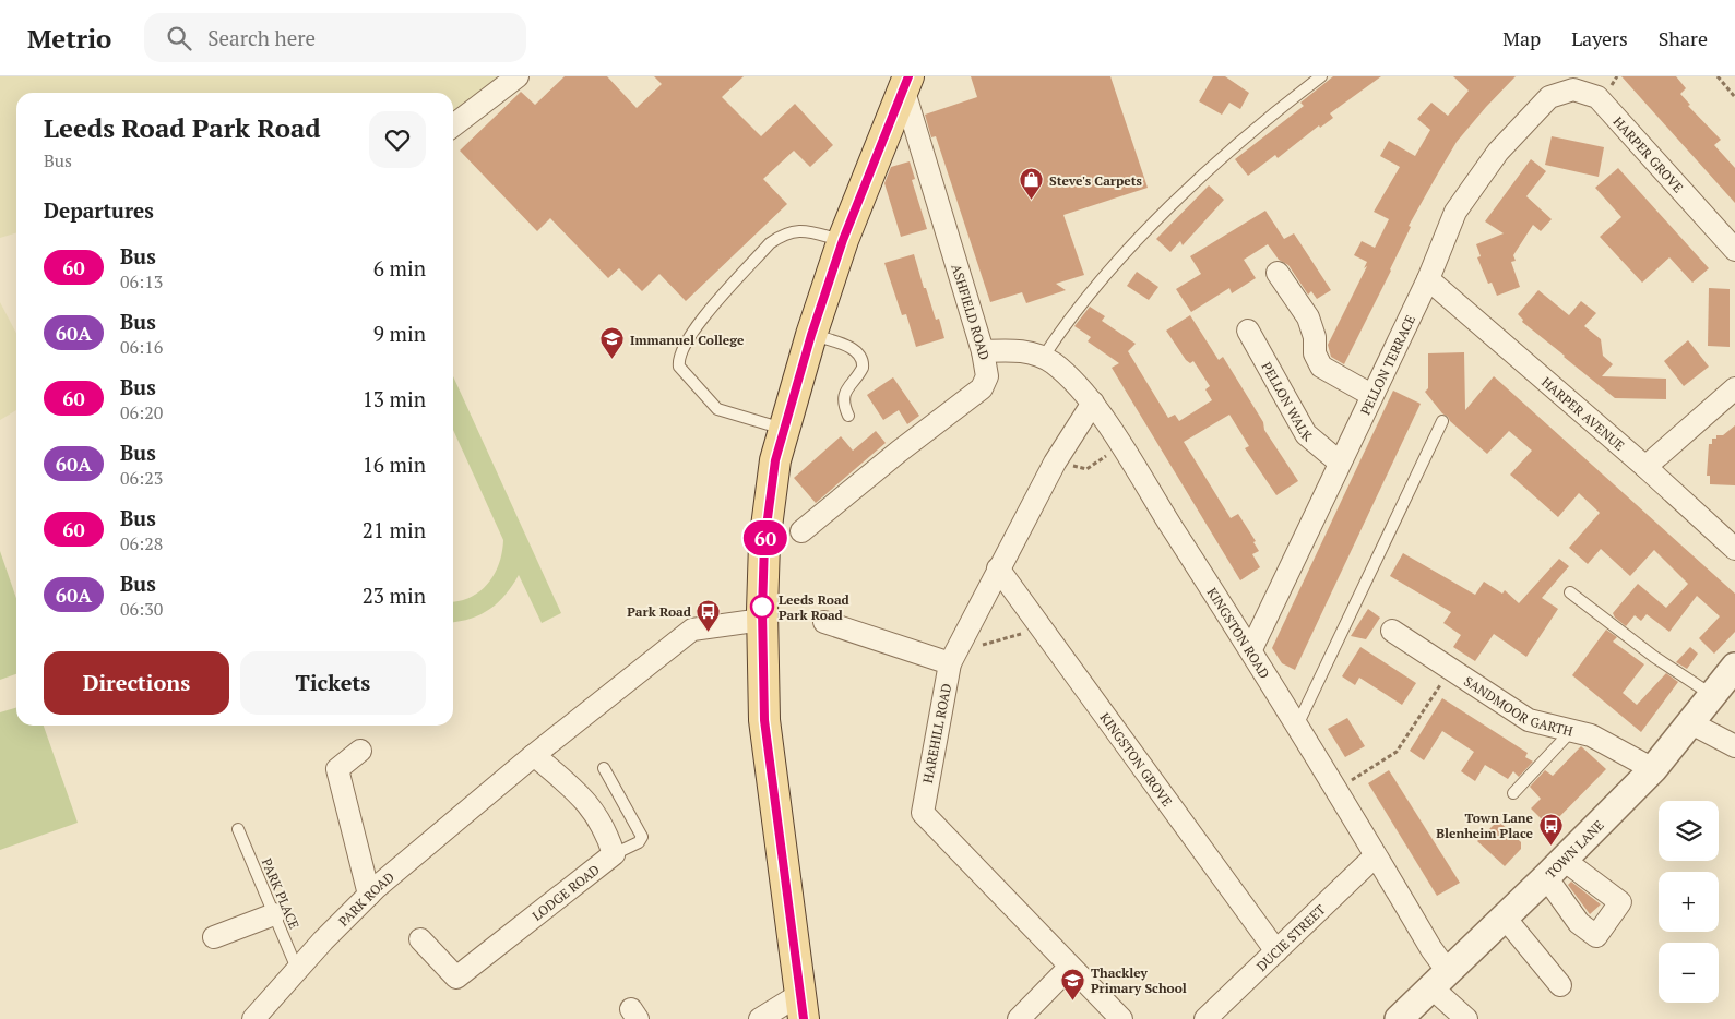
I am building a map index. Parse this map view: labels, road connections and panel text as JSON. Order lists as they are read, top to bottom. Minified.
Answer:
{"streets":{"street":["HARPER GROVE","ASHFIELD ROAD","PELLON TERRACE","PELLON WALK","HARPER AVENUE","KINGSTON ROAD","SANDMOOR GARTH","HAREHILL ROAD","KINGSTON GROVE","TOWN LANE","LODGE ROAD","PARK ROAD","DUCIE STREET"],"lane":["PARK PLACE"]},"crossings":[["HARPER GROVE","PELLON TERRACE"],["ASHFIELD ROAD","KINGSTON ROAD"],["PELLON TERRACE","PELLON WALK"],["PELLON TERRACE","HARPER AVENUE"],["PELLON TERRACE","KINGSTON ROAD"],["KINGSTON ROAD","HAREHILL ROAD"],["KINGSTON ROAD","TOWN LANE"],["KINGSTON ROAD","DUCIE STREET"],["SANDMOOR GARTH","TOWN LANE"],["HAREHILL ROAD","KINGSTON GROVE"],["KINGSTON GROVE","DUCIE STREET"],["LODGE ROAD","PARK ROAD"],["PARK PLACE","PARK ROAD"]],"places":{"shop":["Steve's Carpets"],"school or university":["Immanuel College","Thackley Primary School"],"other":["Leeds Road Park Road"],"bus stop":["Park Road","Town Lane Blenheim Place"]},"lines":["bus line 60"],"page":{"header":"Metrio","search":"Search here","nav":["Map","Layers","Share"],"on_map":"60","heading":[["Leeds Road Park Road","Bus"],"Departures"],"list":[{"mark":"60","name":"Bus","note":"06:13","value":"6 min"},{"mark":"60A","name":"Bus","note":"06:16","value":"9 min"},{"mark":"60","name":"Bus","note":"06:20","value":"13 min"},{"mark":"60A","name":"Bus","note":"06:23","value":"16 min"},{"mark":"60","name":"Bus","note":"06:28","value":"21 min"},{"mark":"60A","name":"Bus","note":"06:30","value":"23 min"}],"buttons":["Directions","Tickets"],"map_buttons":["+","−"]}}
